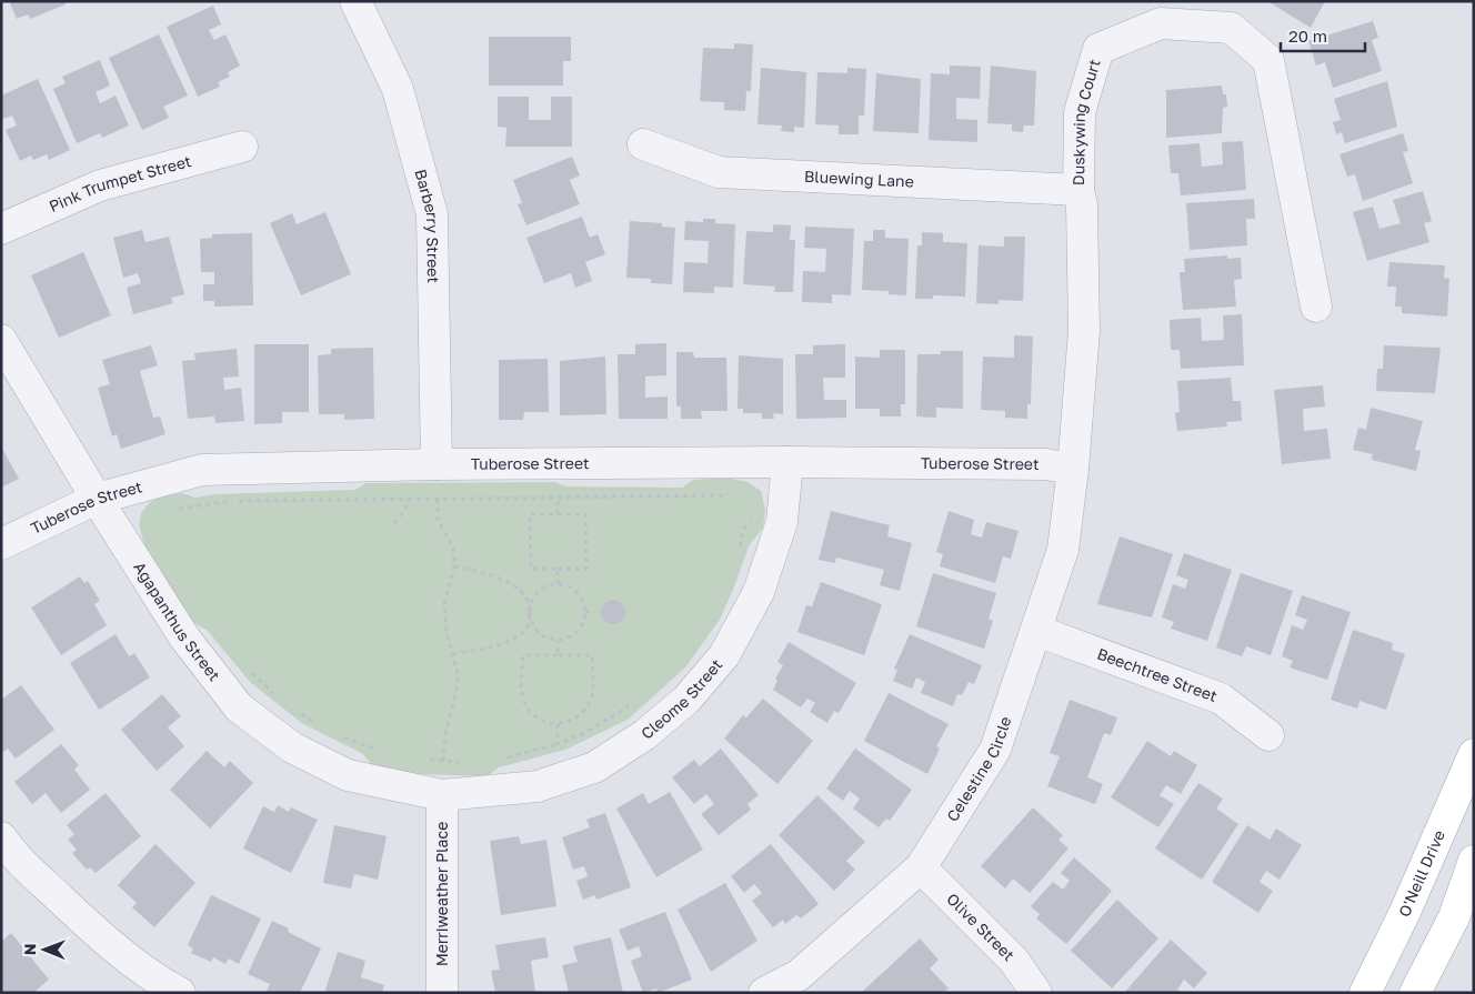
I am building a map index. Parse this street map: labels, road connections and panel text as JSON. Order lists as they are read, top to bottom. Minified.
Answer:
{"streets":{"main road":["O'Neill Drive"],"street":["Duskywing Court","Bluewing Lane","Pink Trumpet Street","Barberry Street","Tuberose Street","Agapanthus Street","Beechtree Street","Cleome Street","Celestine Circle","Merriweather Place","Olive Street"]},"crossings":[["Duskywing Court","Bluewing Lane"],["Duskywing Court","Tuberose Street"],["Duskywing Court","Celestine Circle"],["Barberry Street","Tuberose Street"],["Tuberose Street","Agapanthus Street"],["Tuberose Street","Cleome Street"],["Tuberose Street","Celestine Circle"],["Agapanthus Street","Cleome Street"],["Agapanthus Street","Merriweather Place"],["Beechtree Street","Celestine Circle"],["Cleome Street","Merriweather Place"],["Celestine Circle","Olive Street"]],"scale_bar":"20 m","north":"left"}
